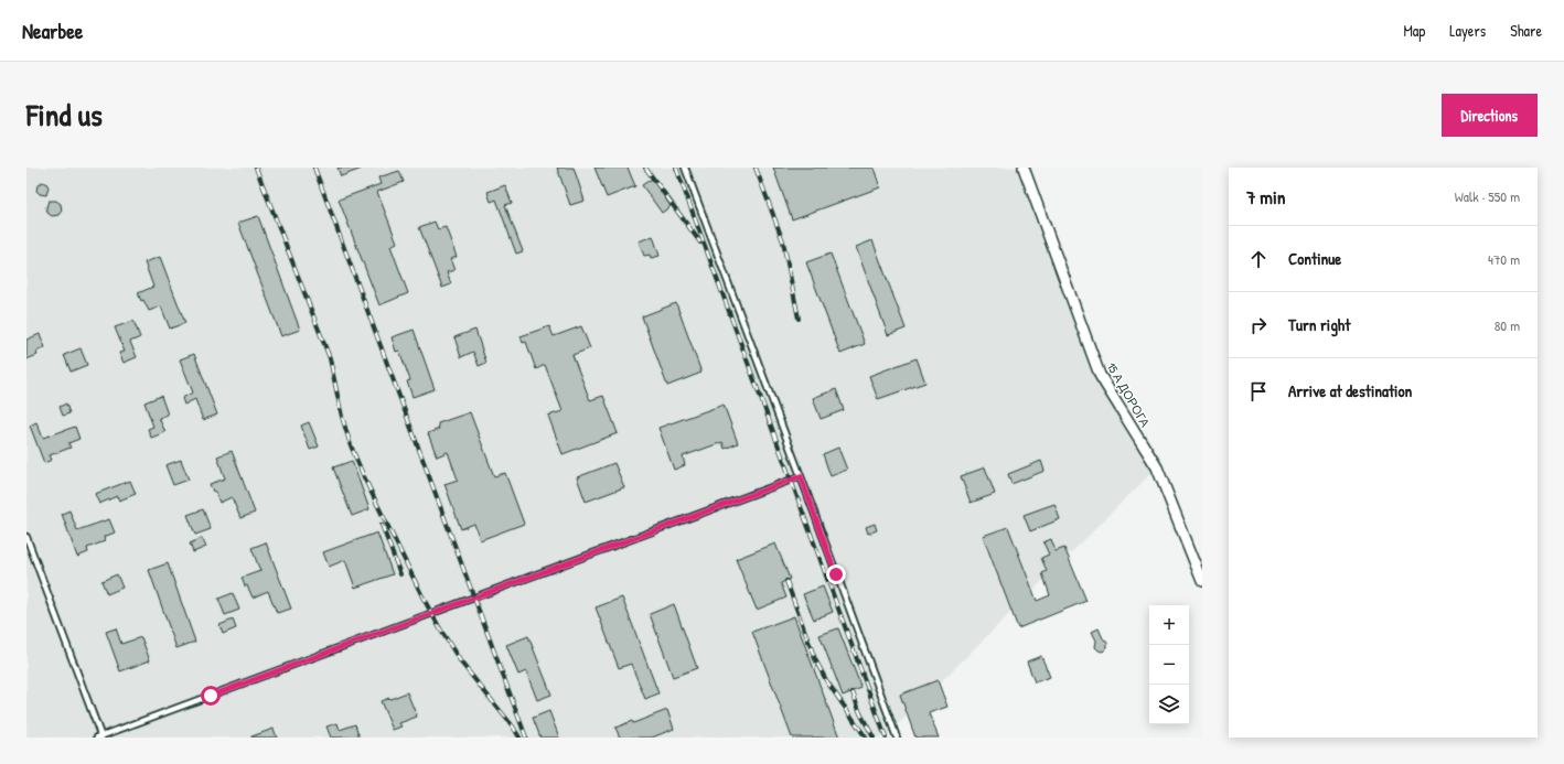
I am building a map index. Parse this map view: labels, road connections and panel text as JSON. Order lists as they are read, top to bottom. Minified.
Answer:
{"streets":{"street":["15 А ДОРОГА"]},"page":{"header":"Nearbee","nav":["Map","Layers","Share"],"title":"Find us","buttons":"Directions","heading":["7 min","Walk · 550 m"],"list":[["Continue","470 m"],["Turn right","80 m"],"Arrive at destination"],"map_buttons":["+","−"]}}
